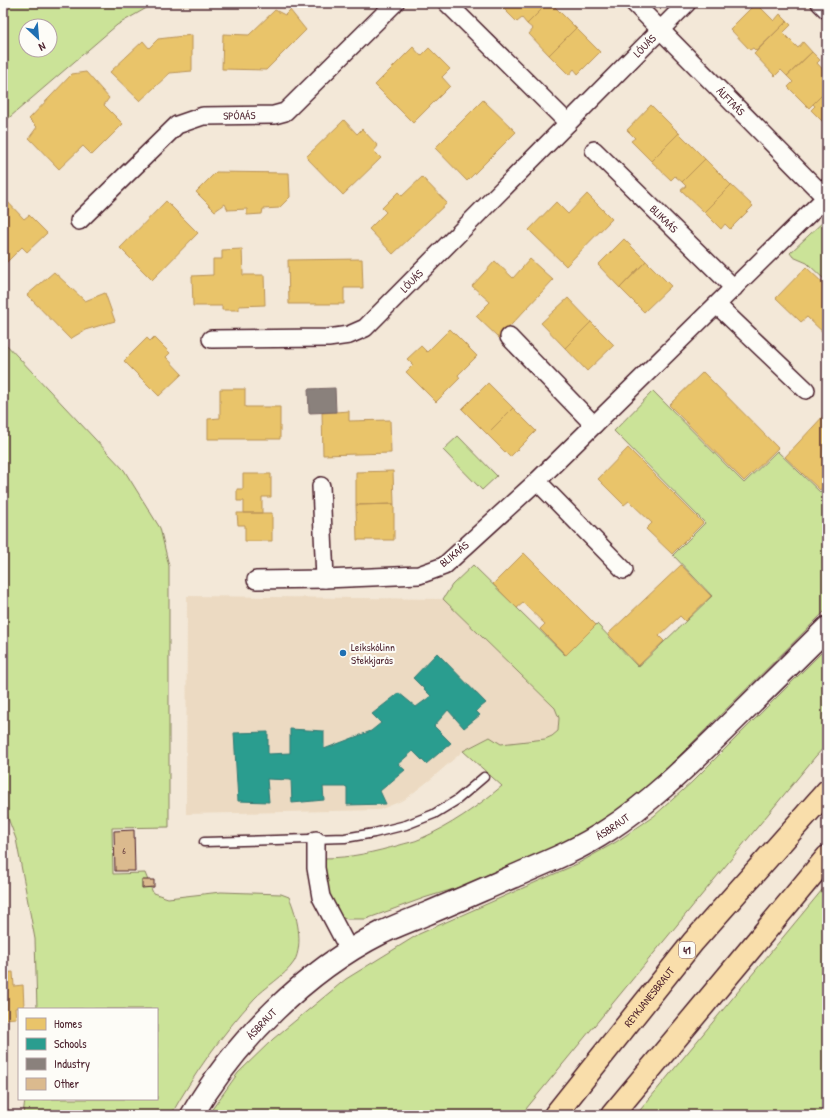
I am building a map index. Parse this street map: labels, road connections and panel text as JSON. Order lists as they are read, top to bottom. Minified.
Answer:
{"streets":{"highway":["41","REYKJANESBRAUT"],"street":["LÓUÁS","ÁLFTAÁS","SPÓAÁS","BLIKAÁS","ÁSBRAUT"]},"crossings":[["LÓUÁS","ÁLFTAÁS"],["ÁLFTAÁS","BLIKAÁS"]],"places":["Leikskólinn Stekkjarás"],"house_numbers":["6"],"legend":["Homes","Schools","Industry","Other"],"north":"bottom right"}
